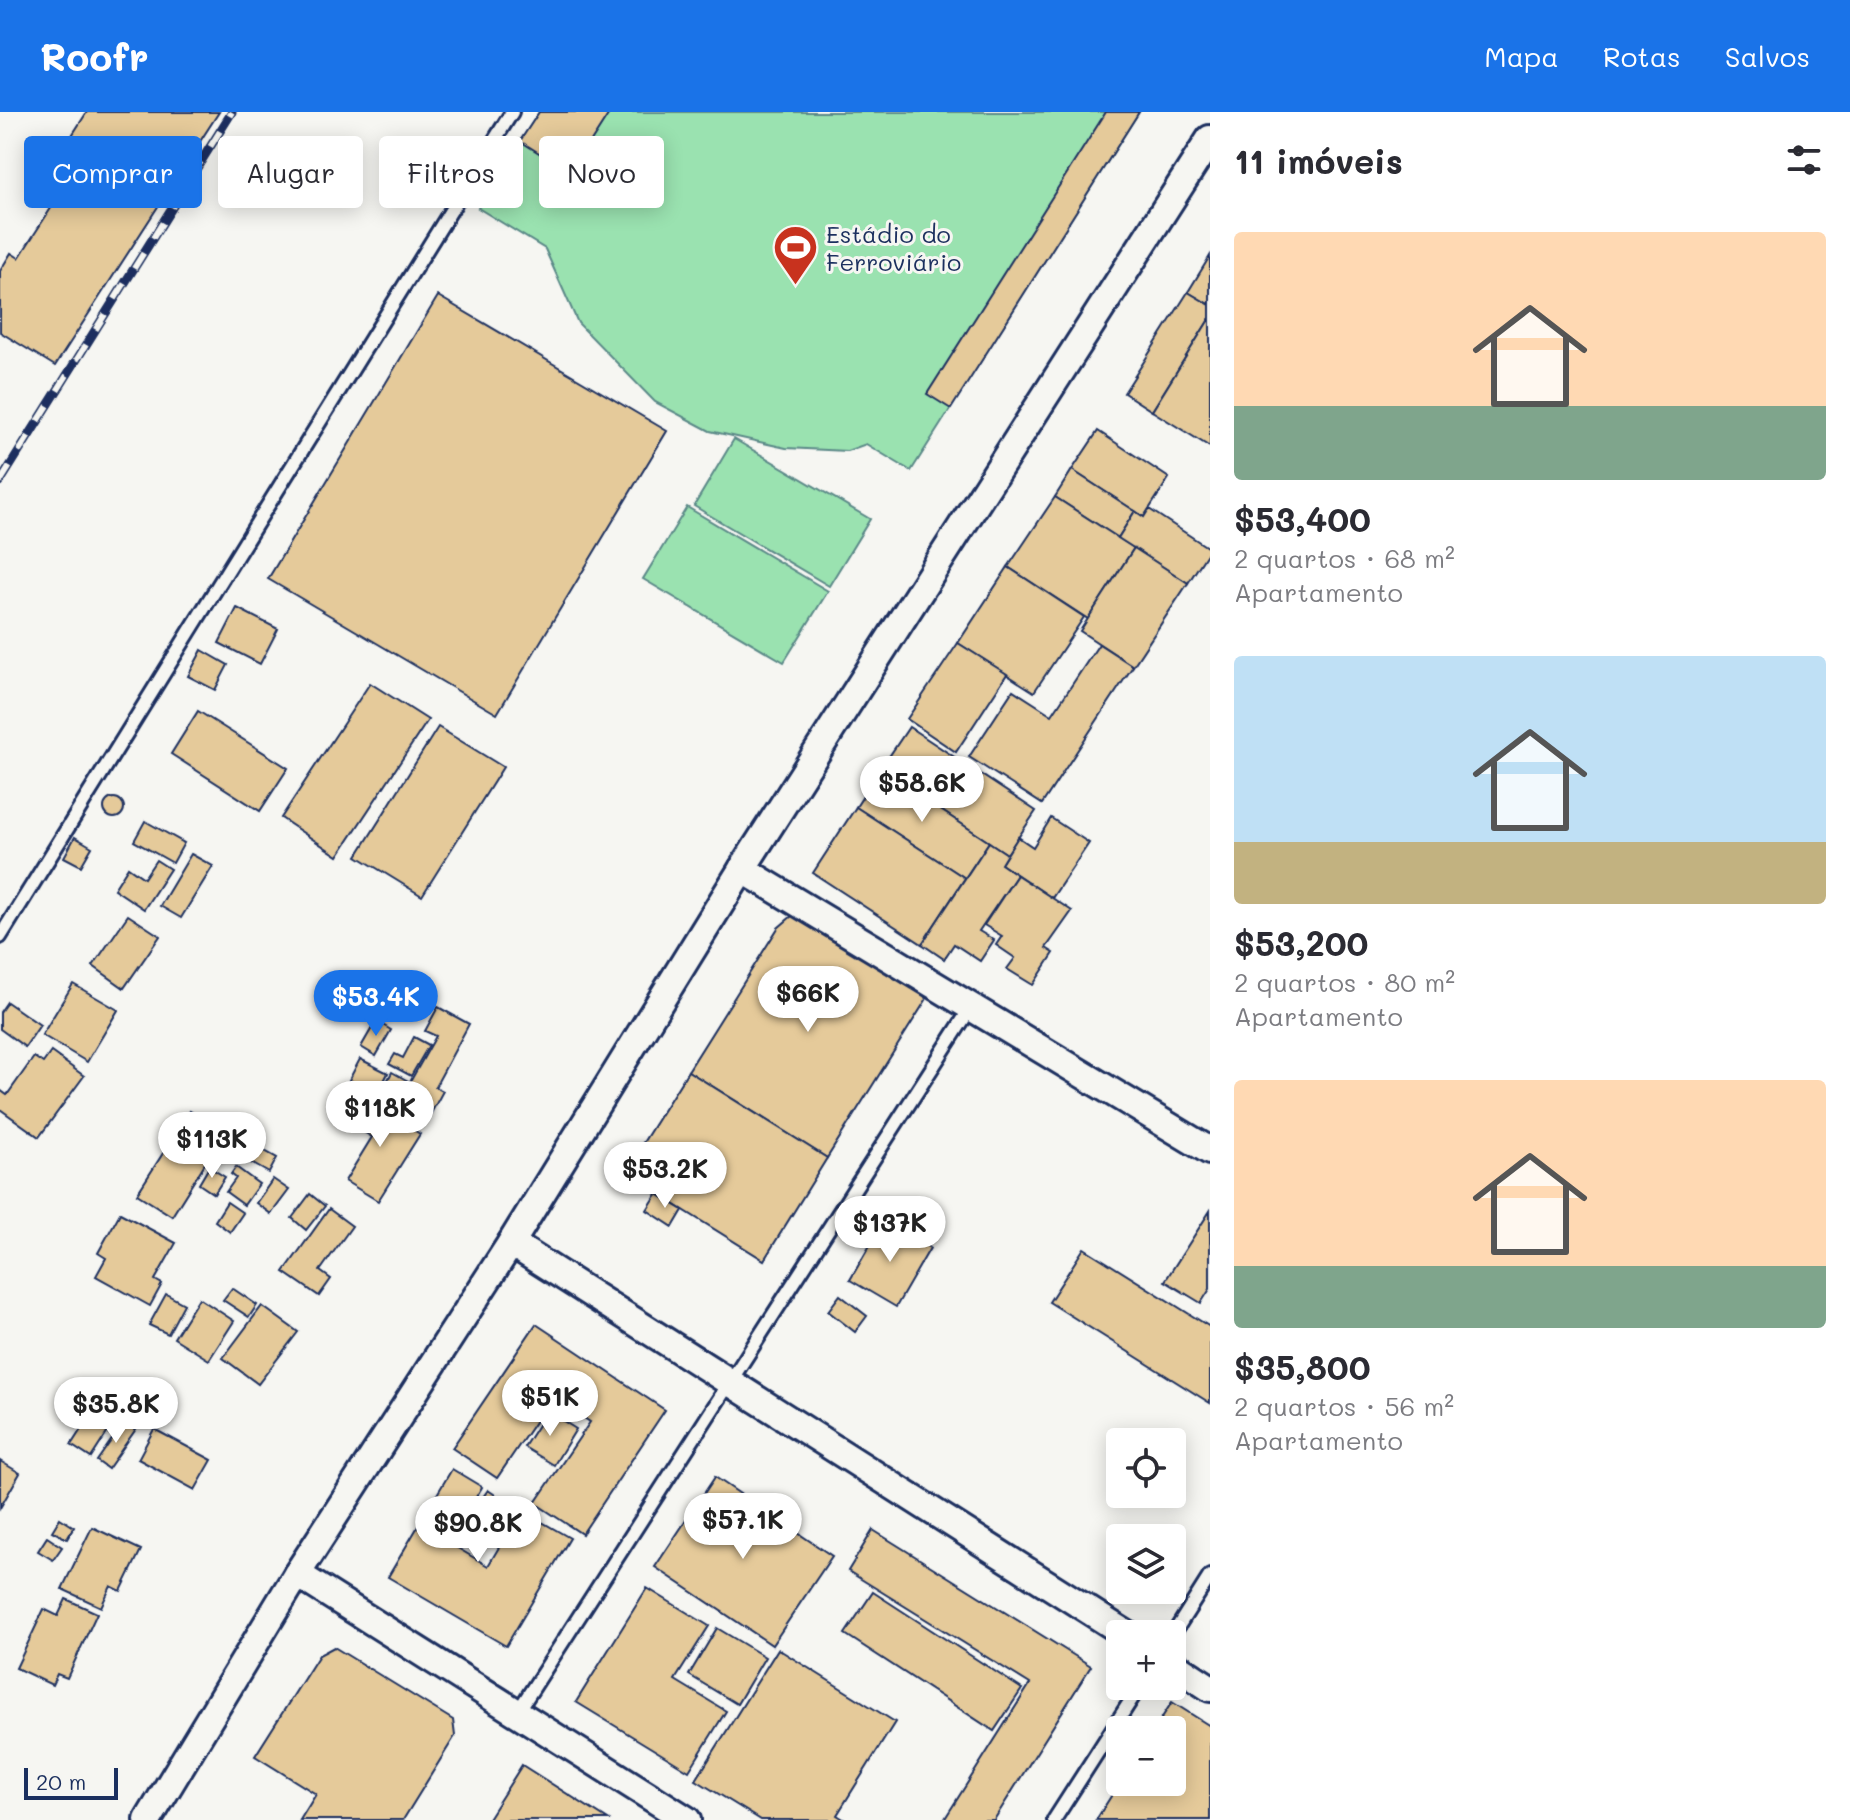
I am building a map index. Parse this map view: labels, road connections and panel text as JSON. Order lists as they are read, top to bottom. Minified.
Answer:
{"places":{"sports":["Estádio do Ferroviário"]},"scale_bar":"20 m","page":{"header":"Roofr","nav":["Mapa","Rotas","Salvos"],"heading":"11 imóveis","chip":["Comprar","Alugar","Filtros","Novo"],"list":[{"name":"$53,400","note":"2 quartos · 68 m² · Apartamento"},{"name":"$53,200","note":"2 quartos · 80 m² · Apartamento"},{"name":"$35,800","note":"2 quartos · 56 m² · Apartamento"}],"price":["$58.6K","$66K","$53.4K","$118K","$113K","$53.2K","$137K","$51K","$35.8K","$57.1K","$90.8K"],"map_buttons":["+","−"],"scale":"20 m"}}
